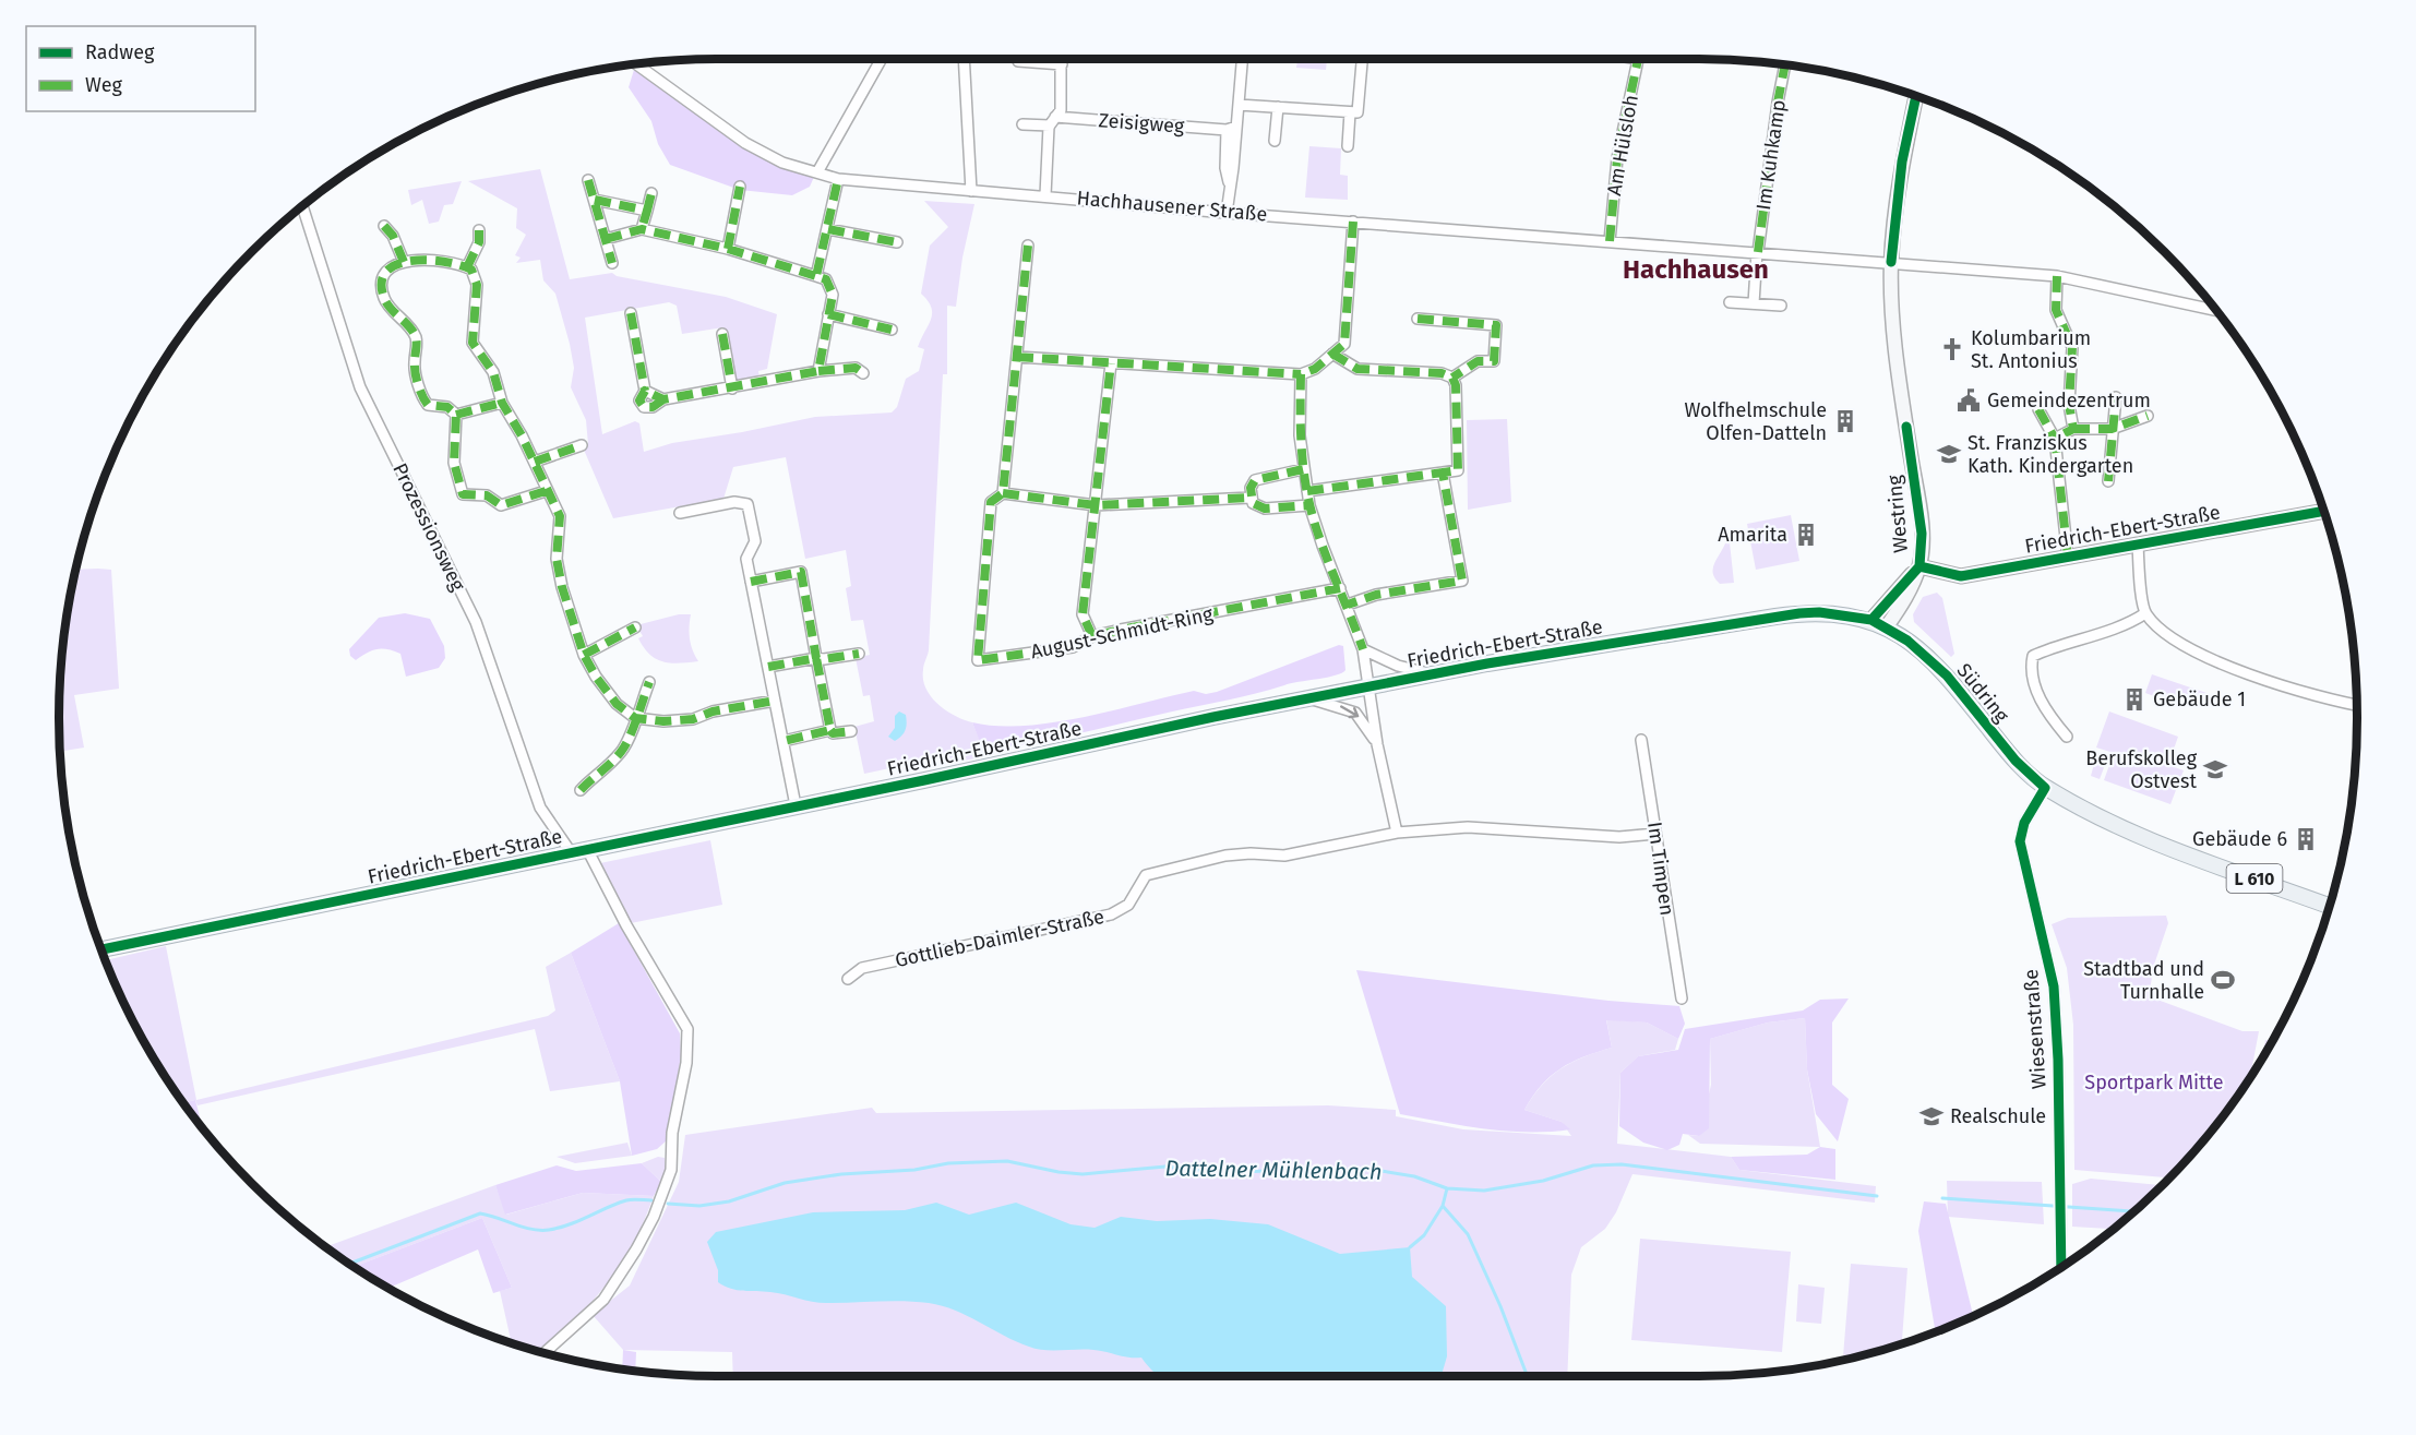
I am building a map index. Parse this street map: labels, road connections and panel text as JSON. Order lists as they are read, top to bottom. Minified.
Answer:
{"streets":{"main road":["Friedrich-Ebert-Straße","Südring","L 610"],"street":["Zeisigweg","Am Hülsloh","Im Kuhkamp","Hachhausener Straße","Westring","Prozessionsweg","August-Schmidt-Ring","Im Timpen","Gottlieb-Daimler-Straße","Wiesenstraße"]},"crossings":[["Am Hülsloh","Hachhausener Straße"],["Im Kuhkamp","Hachhausener Straße"],["Hachhausener Straße","Westring"],["Westring","Friedrich-Ebert-Straße"],["Westring","Südring"],["Prozessionsweg","Friedrich-Ebert-Straße"],["Friedrich-Ebert-Straße","Südring"],["Südring","Wiesenstraße"],["Im Timpen","Gottlieb-Daimler-Straße"]],"districts":["Hachhausen"],"water":["Dattelner Mühlenbach"],"parks":["Sportpark Mitte"],"places":{"church":["Kolumbarium St. Antonius"],"public building":["Gemeindezentrum"],"building":["Wolfhelmschule Olfen-Datteln","Amarita","Gebäude 1","Gebäude 6"],"school or university":["St. Franziskus Kath. Kindergarten","Berufskolleg Ostvest","Realschule"],"sports":["Stadtbad und Turnhalle"]},"legend":["Radweg","Weg"]}
